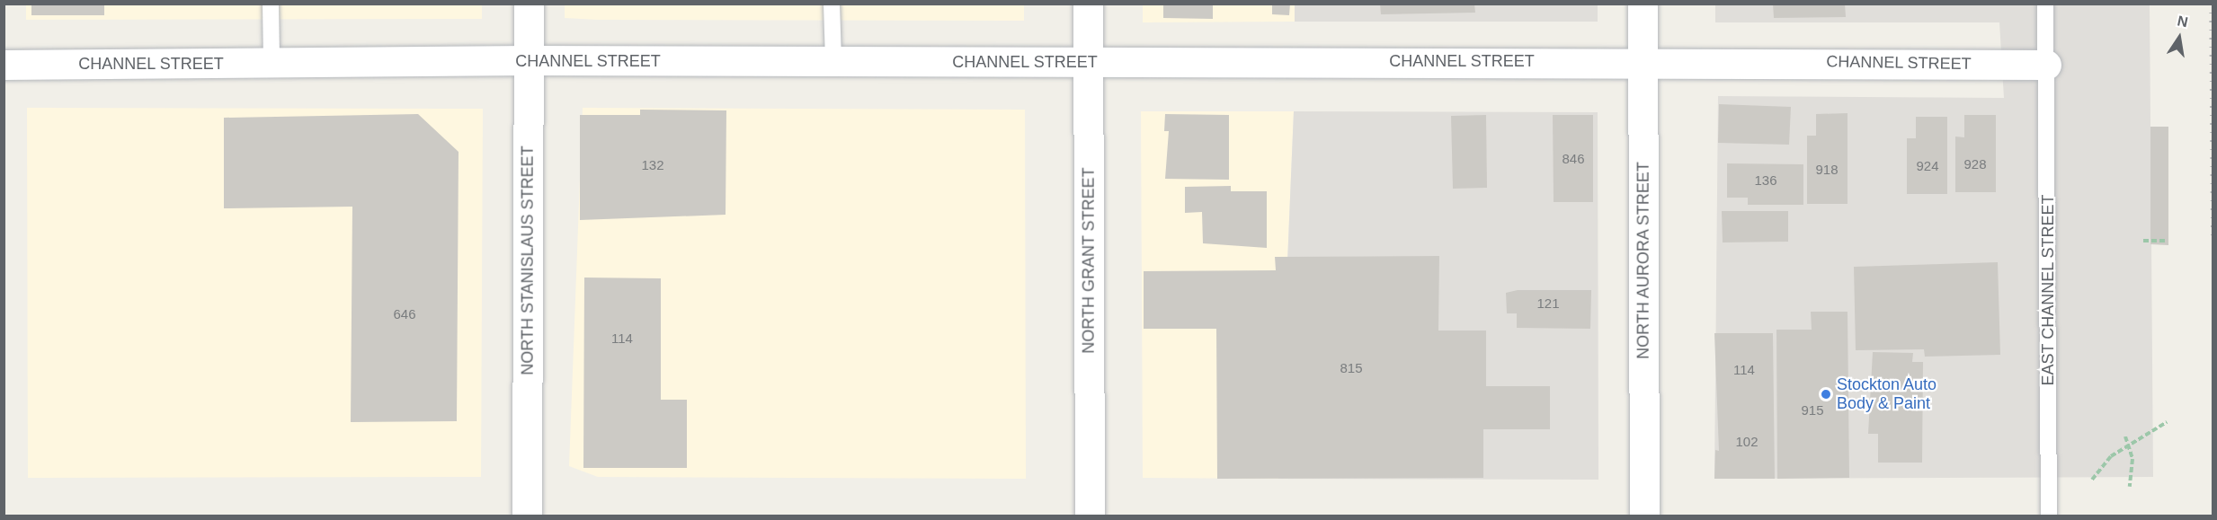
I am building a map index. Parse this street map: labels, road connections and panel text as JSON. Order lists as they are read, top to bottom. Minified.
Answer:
{"streets":{"street":["CHANNEL STREET","NORTH STANISLAUS STREET","NORTH GRANT STREET","NORTH AURORA STREET"],"lane":["EAST CHANNEL STREET"]},"crossings":[["CHANNEL STREET","NORTH STANISLAUS STREET"],["CHANNEL STREET","NORTH GRANT STREET"],["CHANNEL STREET","NORTH AURORA STREET"],["CHANNEL STREET","EAST CHANNEL STREET"]],"places":["Stockton Auto Body & Paint"],"house_numbers":["846","928","132","924","918","136","121","646","114","815","114","915","102"],"north":"top"}
